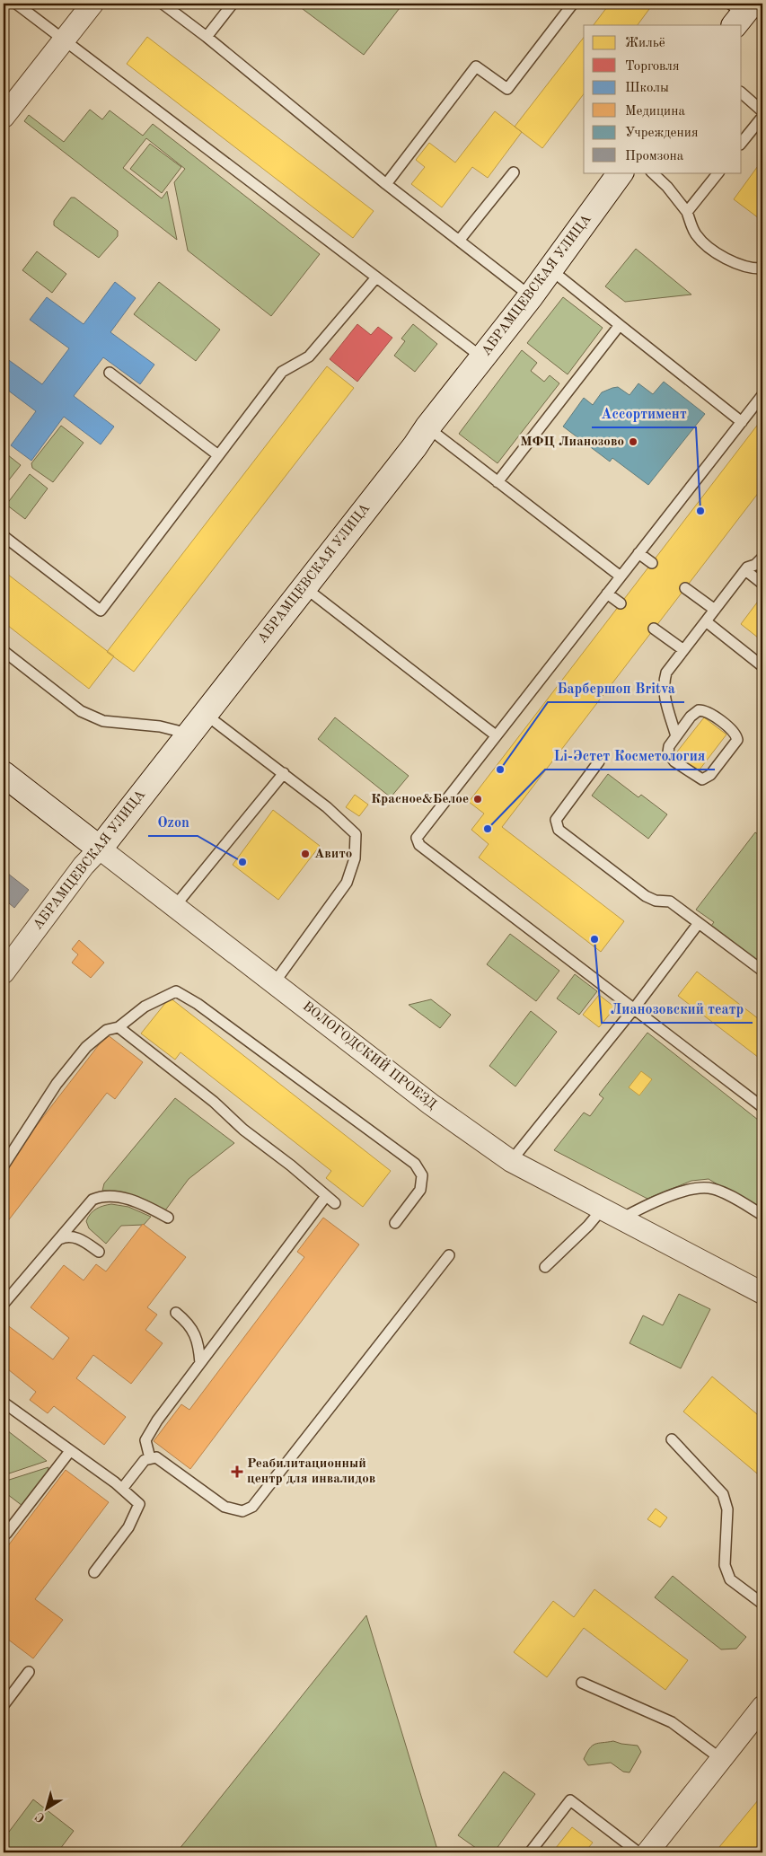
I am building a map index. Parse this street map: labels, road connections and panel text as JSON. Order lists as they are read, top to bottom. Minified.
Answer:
{"streets":{"street":["АБРАМЦЕВСКАЯ УЛИЦА","ВОЛОГОДСКИЙ ПРОЕЗД"]},"crossings":[["АБРАМЦЕВСКАЯ УЛИЦА","ВОЛОГОДСКИЙ ПРОЕЗД"]],"places":{"other":["МФЦ Лианозово","Ассортимент","Барбершоп Britva","Красное&Белое","Li-Эстет Косметология","Авито","Ozon","Лианозовский театр"],"health":["Реабилитационный центр для инвалидов"]},"legend":["Жильё","Торговля","Школы","Медицина","Учреждения","Промзона"],"north":"bottom left"}
